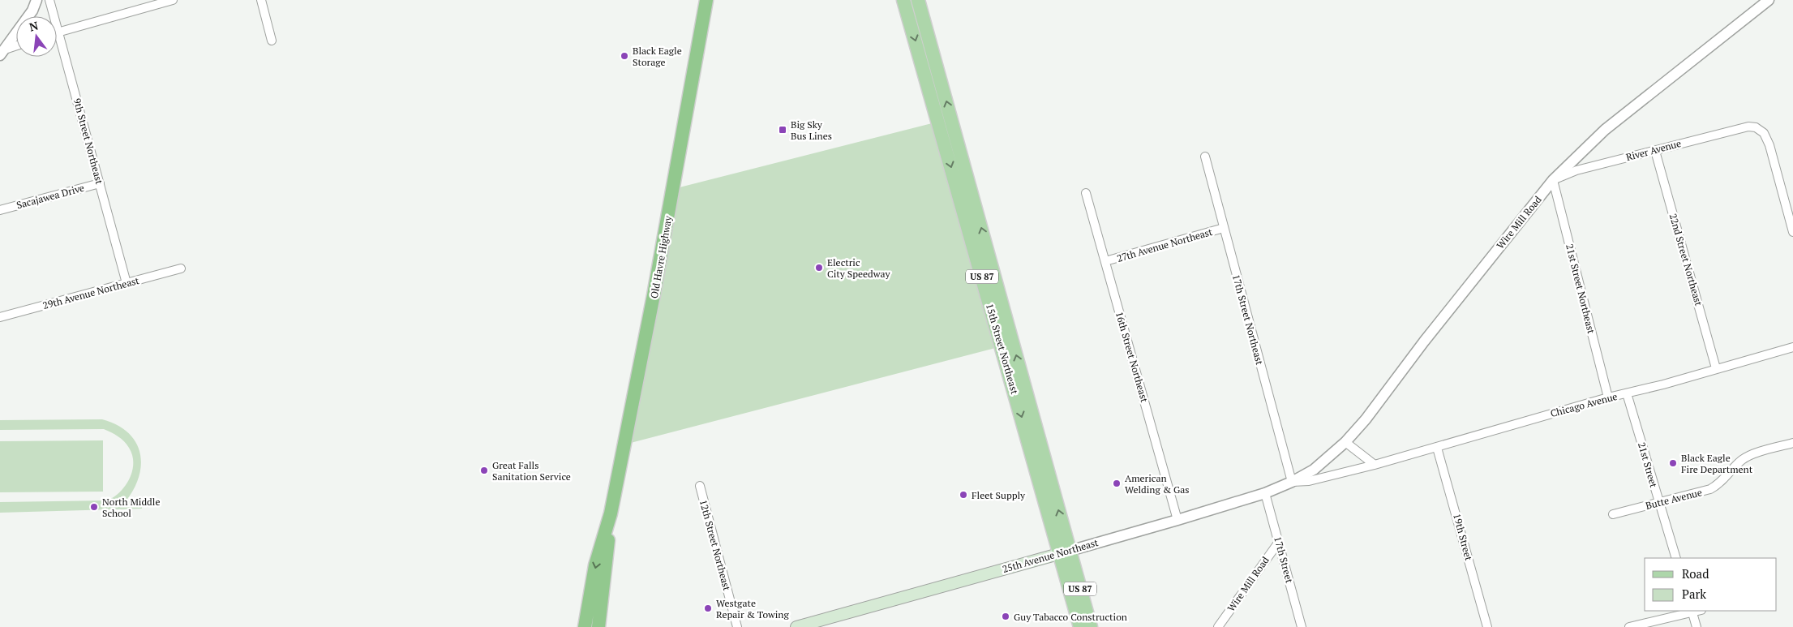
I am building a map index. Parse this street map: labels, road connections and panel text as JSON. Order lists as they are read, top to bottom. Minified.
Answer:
{"streets":{"highway":["Old Havre Highway"],"main road":["US 87","15th Street Northeast","25th Avenue Northeast"],"street":["9th Street Northeast","River Avenue","Sacajawea Drive","Wire Mill Road","27th Avenue Northeast","22nd Street Northeast","21st Street Northeast","29th Avenue Northeast","17th Street Northeast","16th Street Northeast","Chicago Avenue","21st Street","Butte Avenue","19th Street","12th Street Northeast","17th Street"]},"crossings":[["9th Street Northeast","Sacajawea Drive"],["9th Street Northeast","29th Avenue Northeast"],["River Avenue","Wire Mill Road"],["River Avenue","22nd Street Northeast"],["River Avenue","21st Street Northeast"],["Wire Mill Road","21st Street Northeast"],["Wire Mill Road","25th Avenue Northeast"],["Wire Mill Road","17th Street"],["27th Avenue Northeast","17th Street Northeast"],["27th Avenue Northeast","16th Street Northeast"],["22nd Street Northeast","Chicago Avenue"],["21st Street Northeast","Chicago Avenue"],["17th Street Northeast","Chicago Avenue"],["17th Street Northeast","25th Avenue Northeast"],["15th Street Northeast","25th Avenue Northeast"],["16th Street Northeast","25th Avenue Northeast"],["Chicago Avenue","21st Street"],["Chicago Avenue","19th Street"],["Chicago Avenue","25th Avenue Northeast"],["21st Street","Butte Avenue"],["25th Avenue Northeast","17th Street"]],"places":{"other":["Black Eagle Storage","Electric City Speedway","Black Eagle Fire Department","Great Falls Sanitation Service","American Welding & Gas","Fleet Supply","North Middle School","Westgate Repair & Towing","Guy Tabacco Construction"],"transit":["Big Sky Bus Lines"]},"legend":["Road","Park"],"north":"top"}
